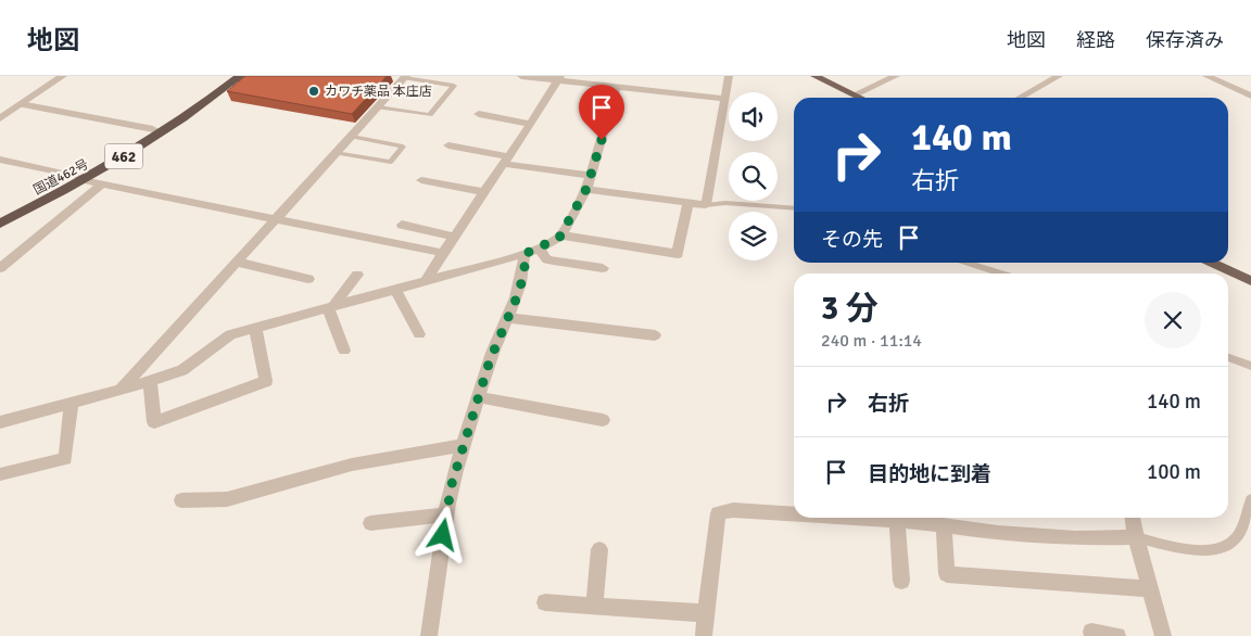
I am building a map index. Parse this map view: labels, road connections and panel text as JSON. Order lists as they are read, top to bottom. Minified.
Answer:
{"streets":{"highway":["462","国道462号"]},"places":["カワチ薬品 本庄店"],"page":{"header":"地図","nav":["地図","経路","保存済み"],"turn":["140 m","右折"],"then":"その先","heading":["3 分","240 m · 11:14"],"list":[{"name":"右折","value":"140 m"},{"name":"目的地に到着","value":"100 m"}]}}
